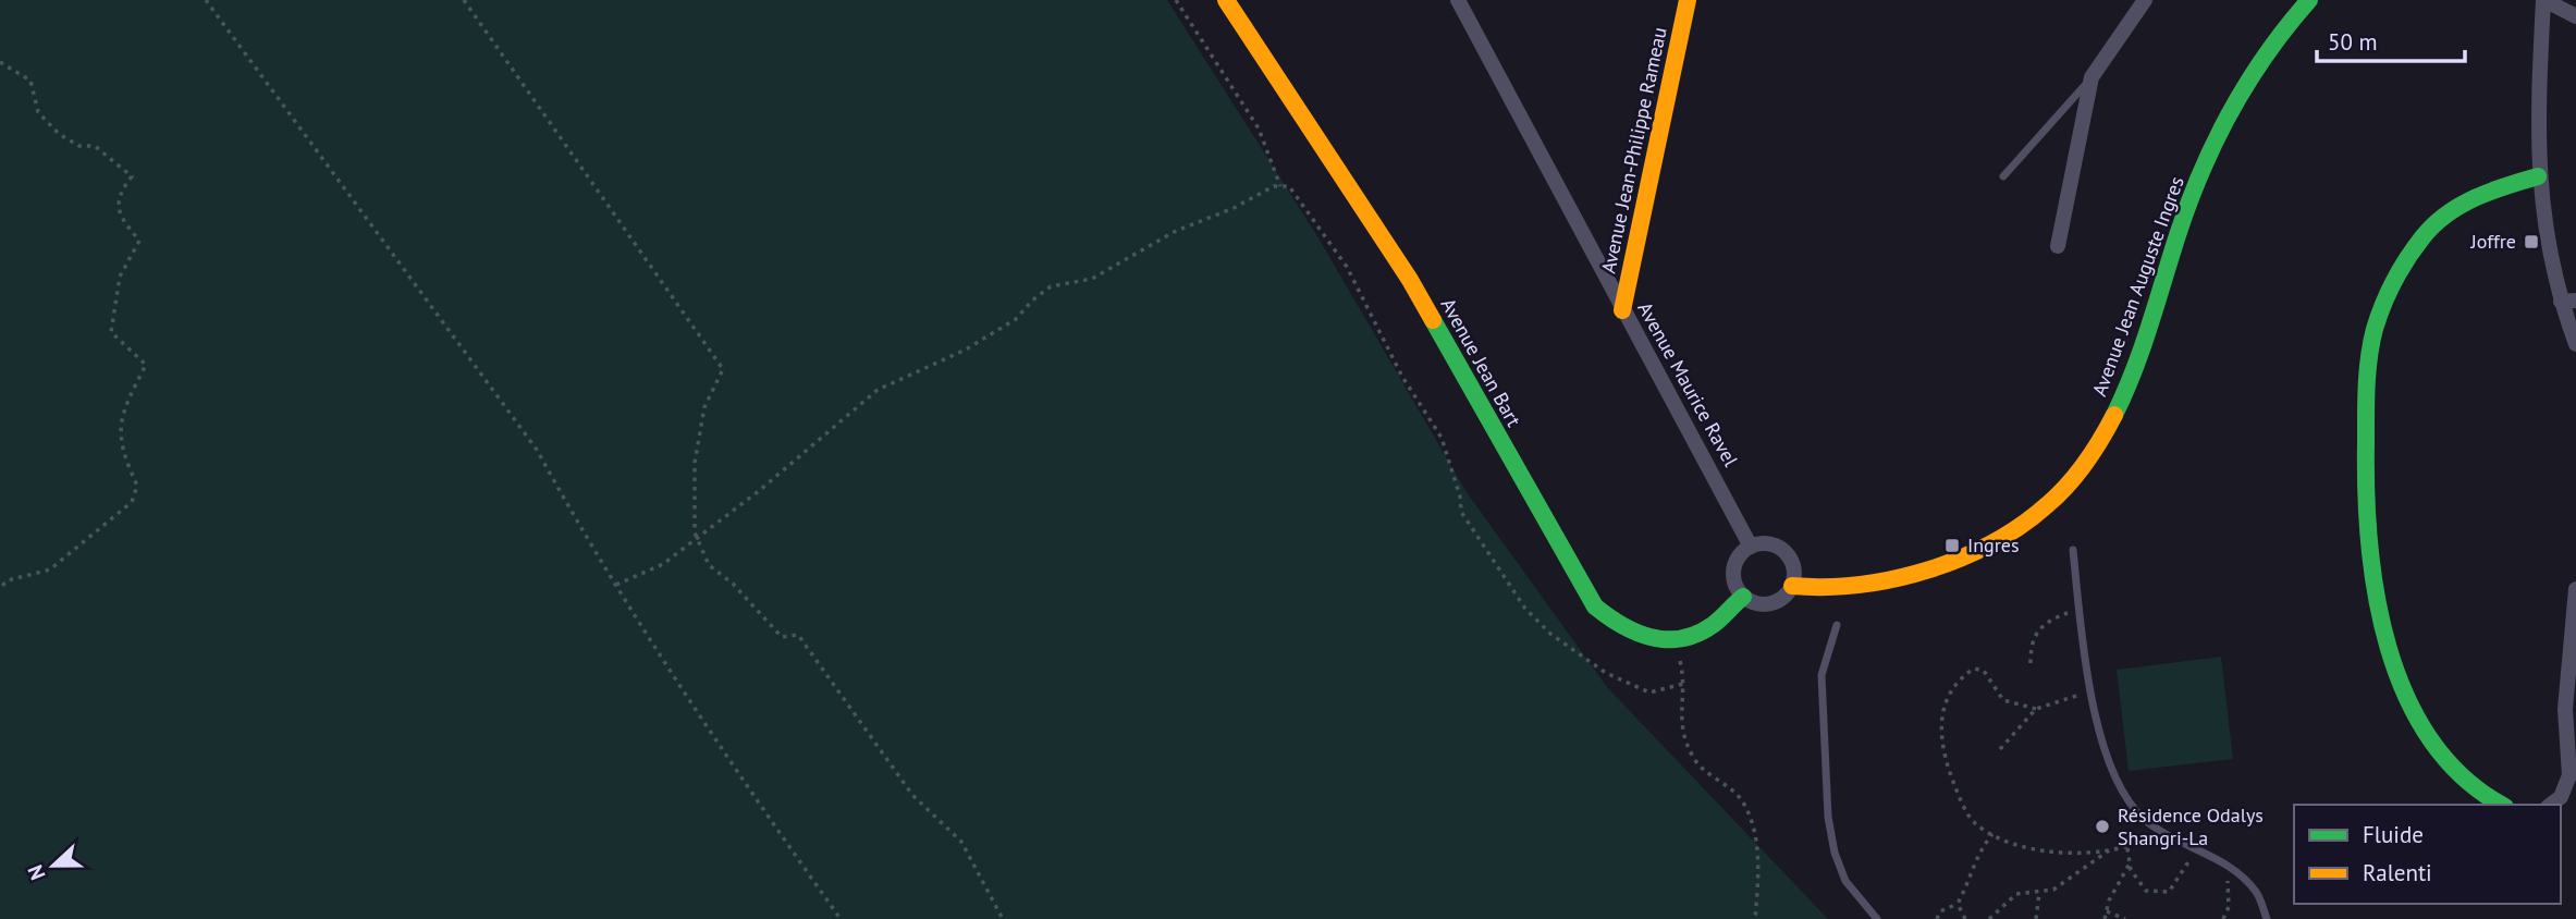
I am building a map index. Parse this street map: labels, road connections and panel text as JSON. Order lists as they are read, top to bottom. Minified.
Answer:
{"streets":{"street":["Avenue Jean-Philippe Rameau","Avenue Jean Auguste Ingres","Avenue Jean Bart","Avenue Maurice Ravel"]},"crossings":[["Avenue Jean-Philippe Rameau","Avenue Maurice Ravel"],["Avenue Jean Auguste Ingres","Avenue Jean Bart"],["Avenue Jean Auguste Ingres","Avenue Maurice Ravel"],["Avenue Jean Bart","Avenue Maurice Ravel"]],"places":{"transit":["Joffre","Ingres"],"other":["Résidence Odalys Shangri-La"]},"legend":["Fluide","Ralenti"],"scale_bar":"50 m","north":"left"}
